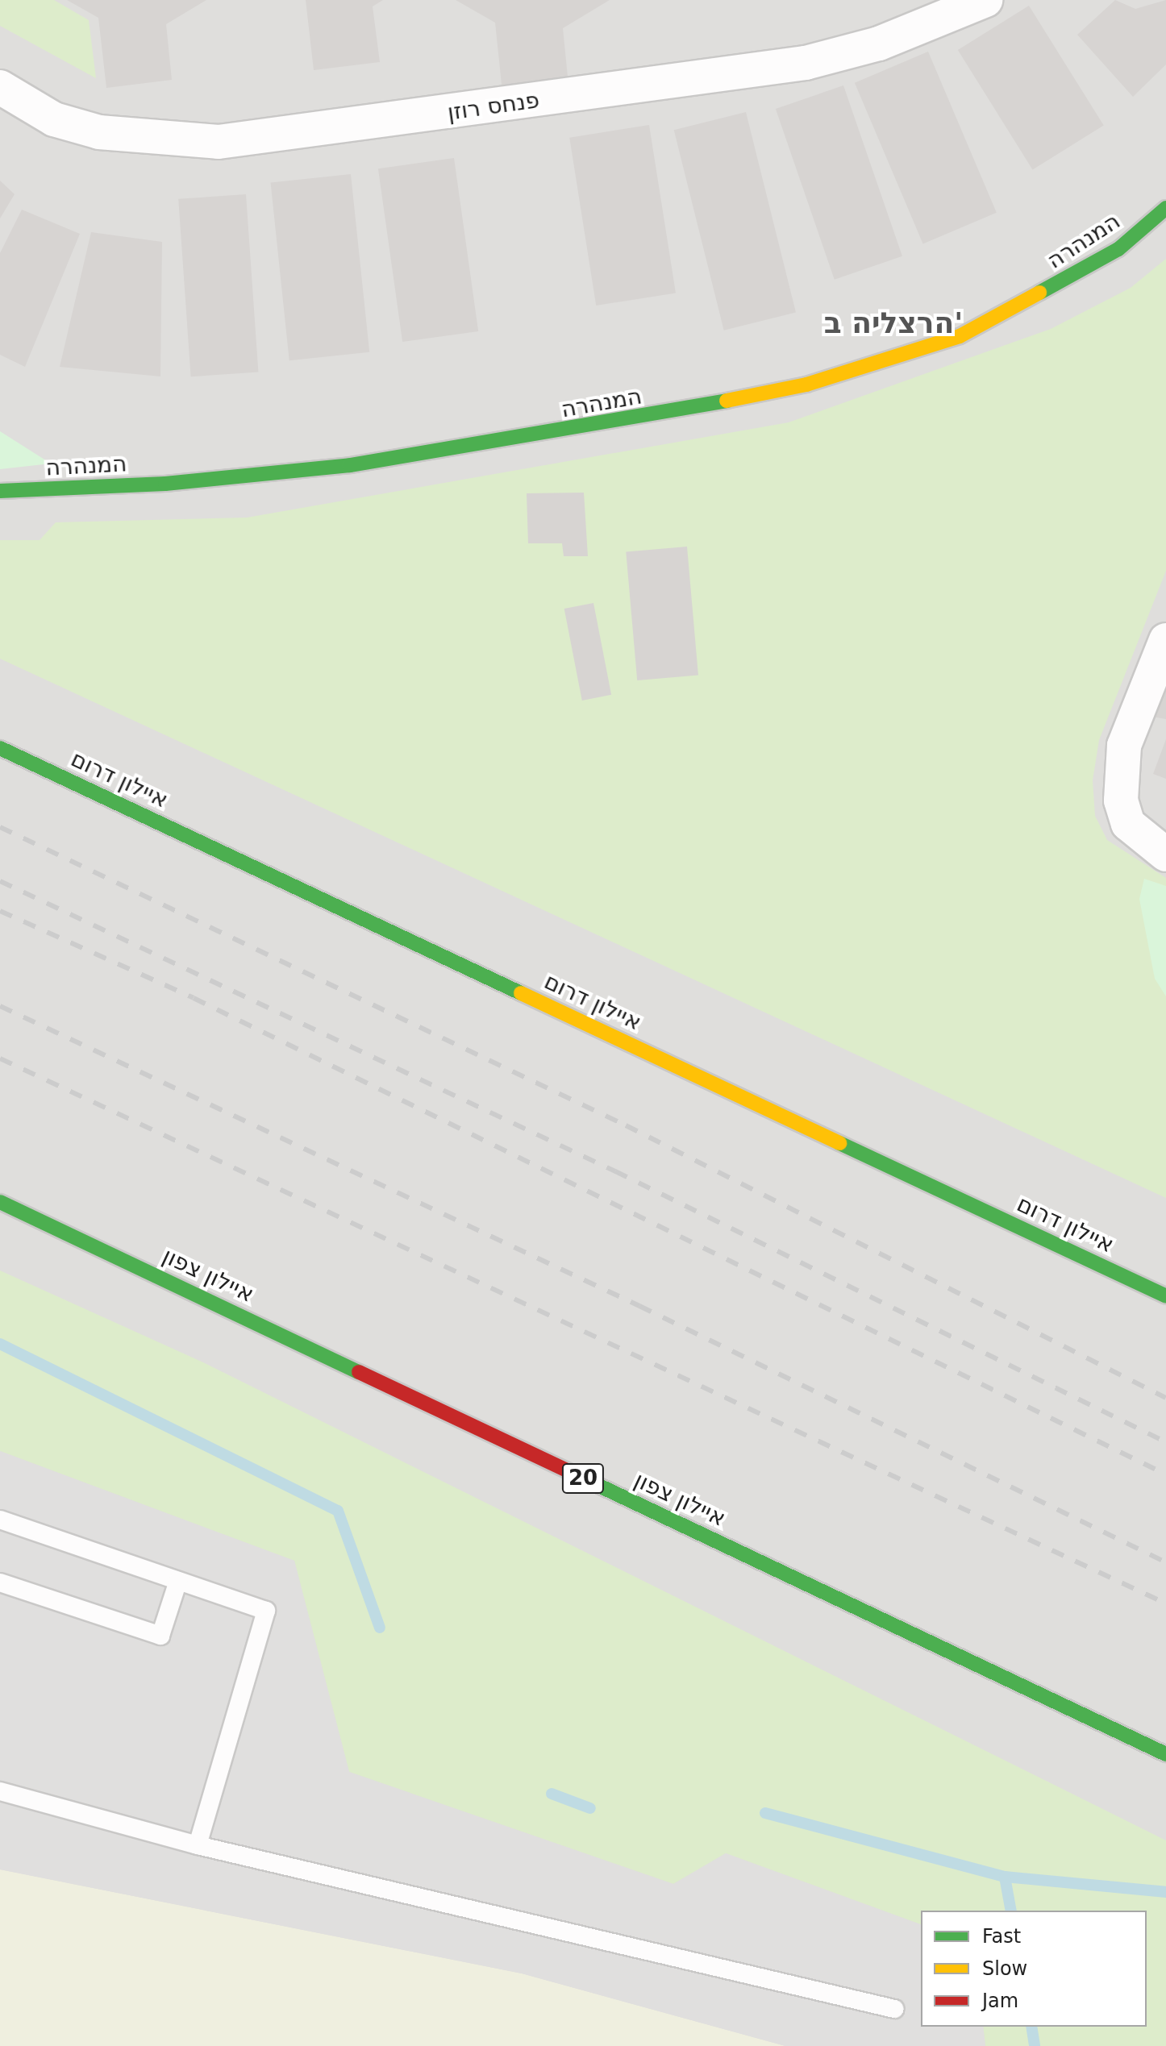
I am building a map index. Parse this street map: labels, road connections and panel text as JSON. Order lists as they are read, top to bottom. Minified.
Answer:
{"streets":{"main road":["המנהרה","איילון דרום","איילון צפון","20"],"street":["פנחס רוזן"]},"districts":["הרצליה ב'"],"legend":["Fast","Slow","Jam"]}
